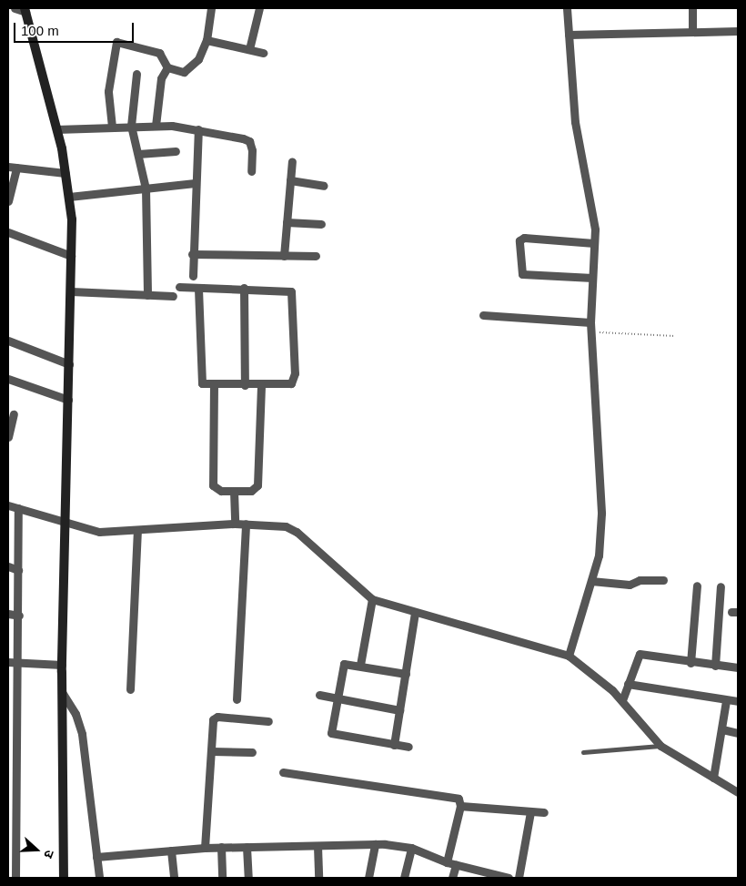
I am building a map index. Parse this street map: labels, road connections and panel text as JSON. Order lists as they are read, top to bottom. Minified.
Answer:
{"scale_bar":"100 m","north":"right"}
